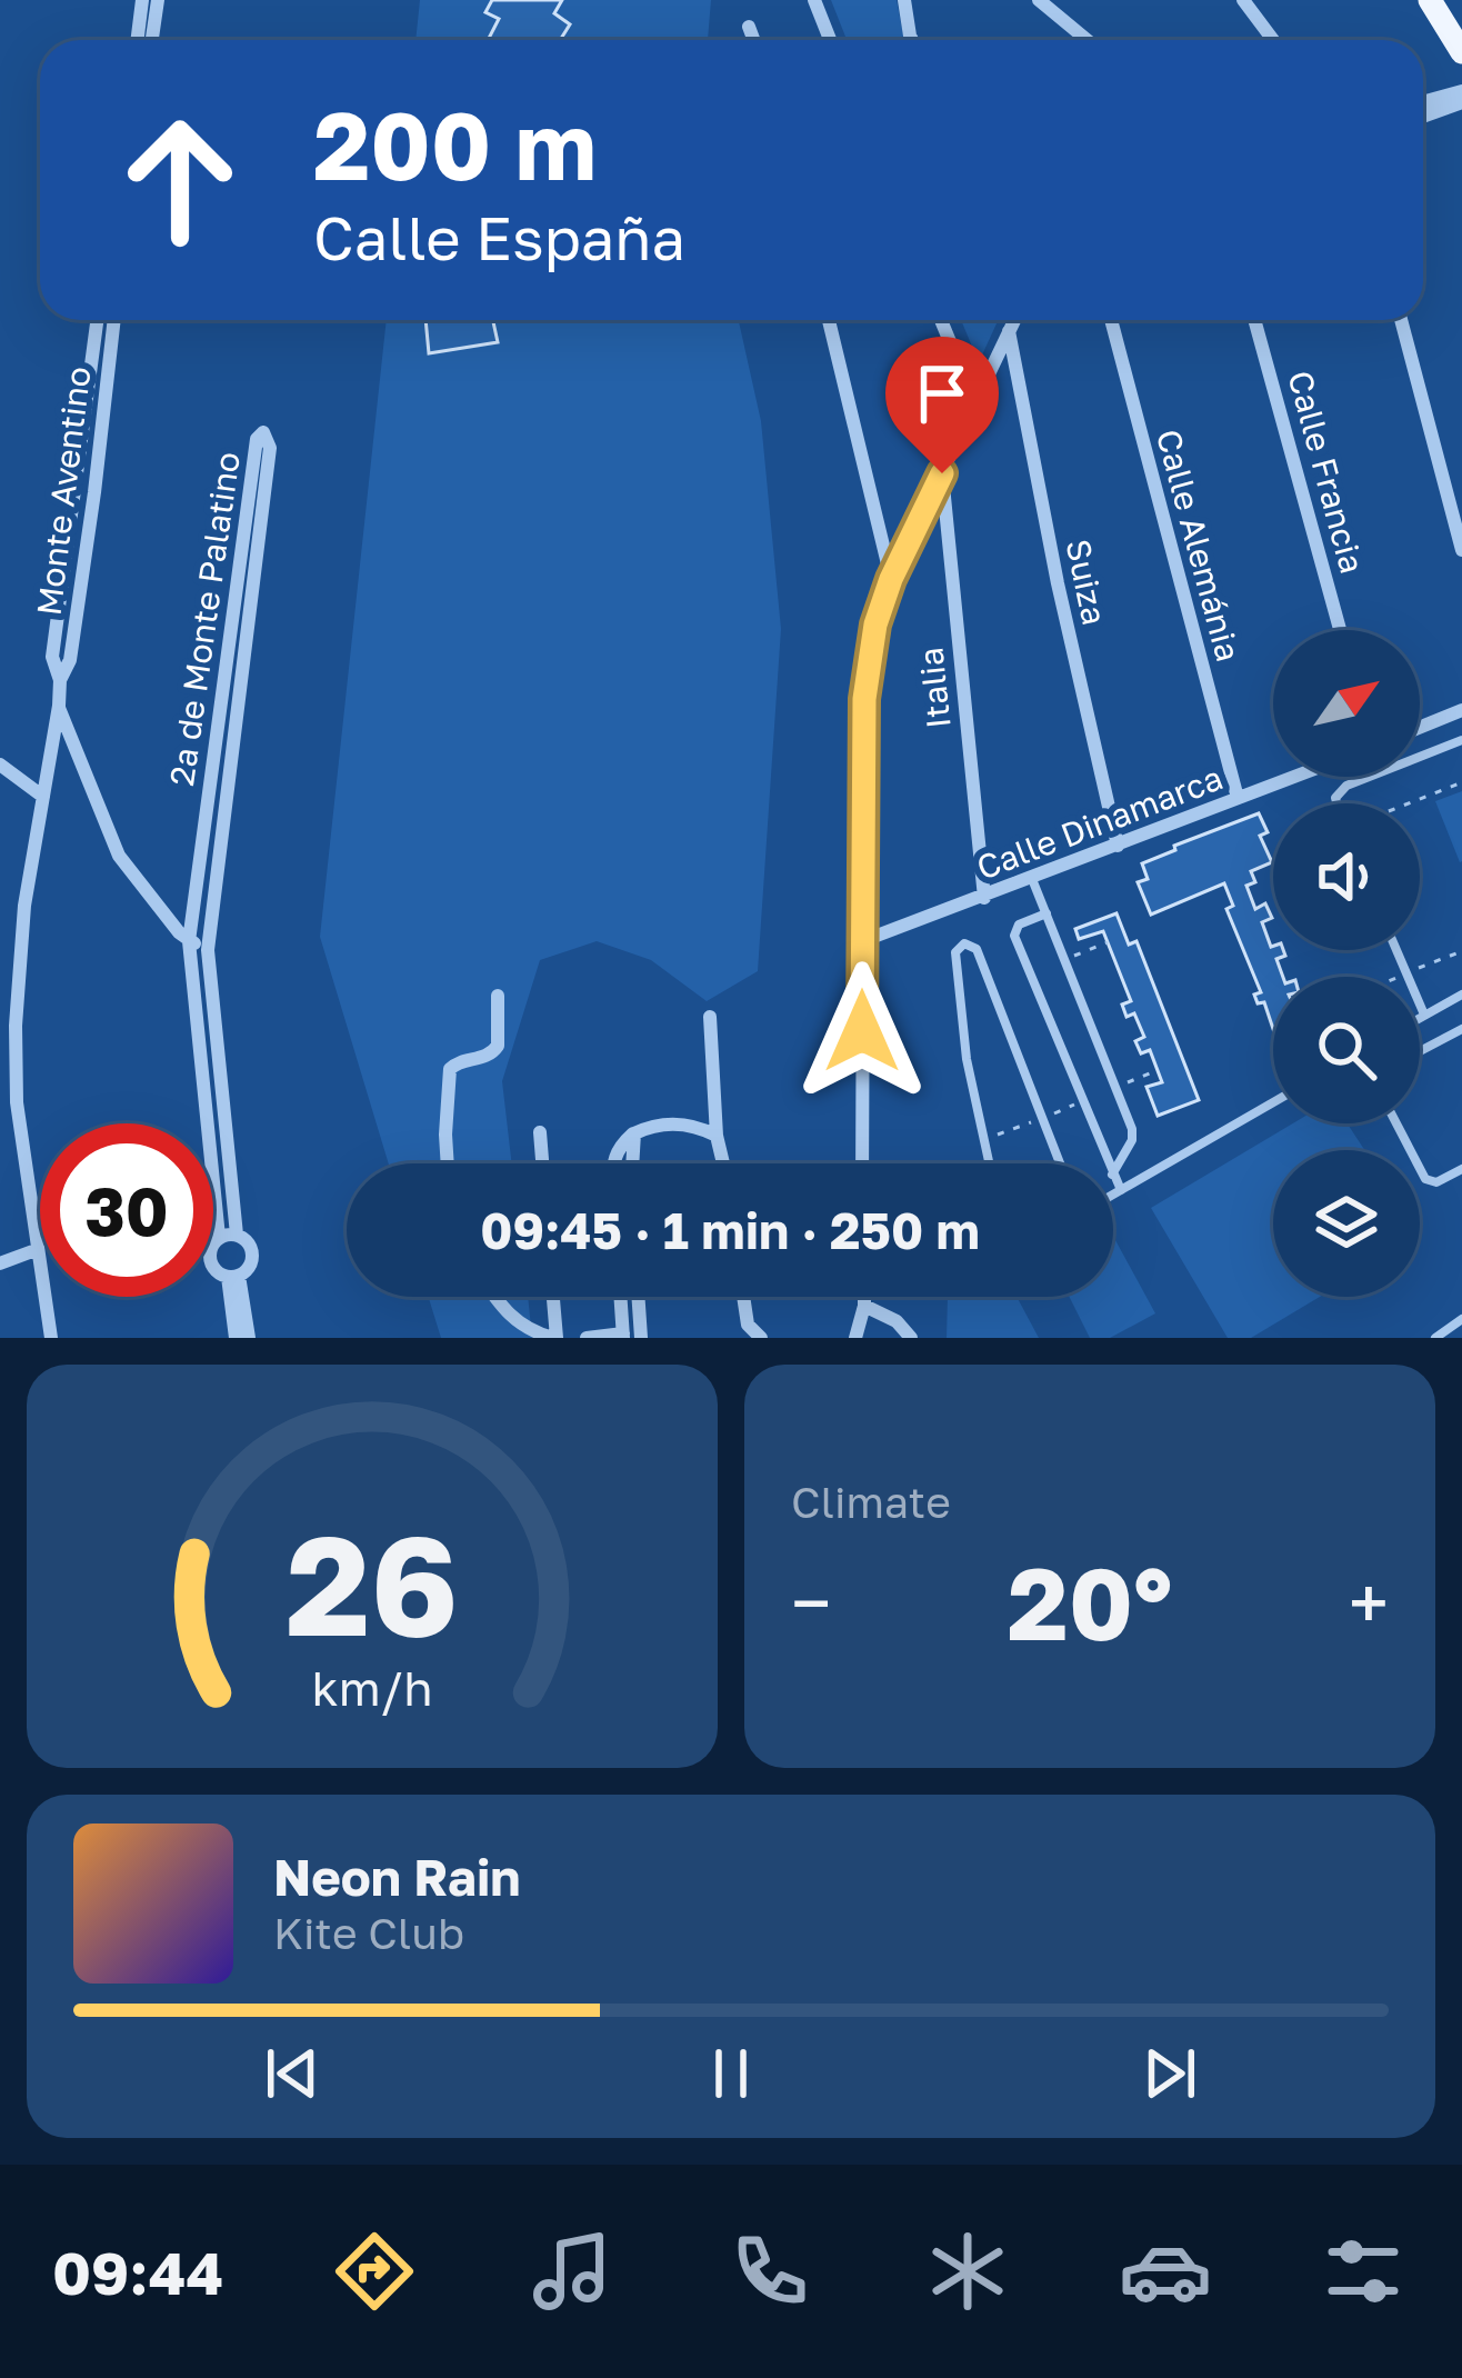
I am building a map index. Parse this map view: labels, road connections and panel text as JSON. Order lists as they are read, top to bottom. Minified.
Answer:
{"streets":{"street":["Calle Francia","Monte Aventino","Calle Alemánia","Suiza","2a de Monte Palatino","Italia","Calle Dinamarca"]},"crossings":[["Calle Alemánia","Calle Dinamarca"],["Suiza","Calle Dinamarca"],["Italia","Calle Dinamarca"]],"north":"top right","page":{"turn":["200 m","Calle España"],"limit":"30","trip":"09:45 · 1 min · 250 m","tile":"Climate","heat":["−","20°","+"],"song":["Neon Rain","Kite Club"],"tabs":"09:44","gauge":["26","km/h"]}}
